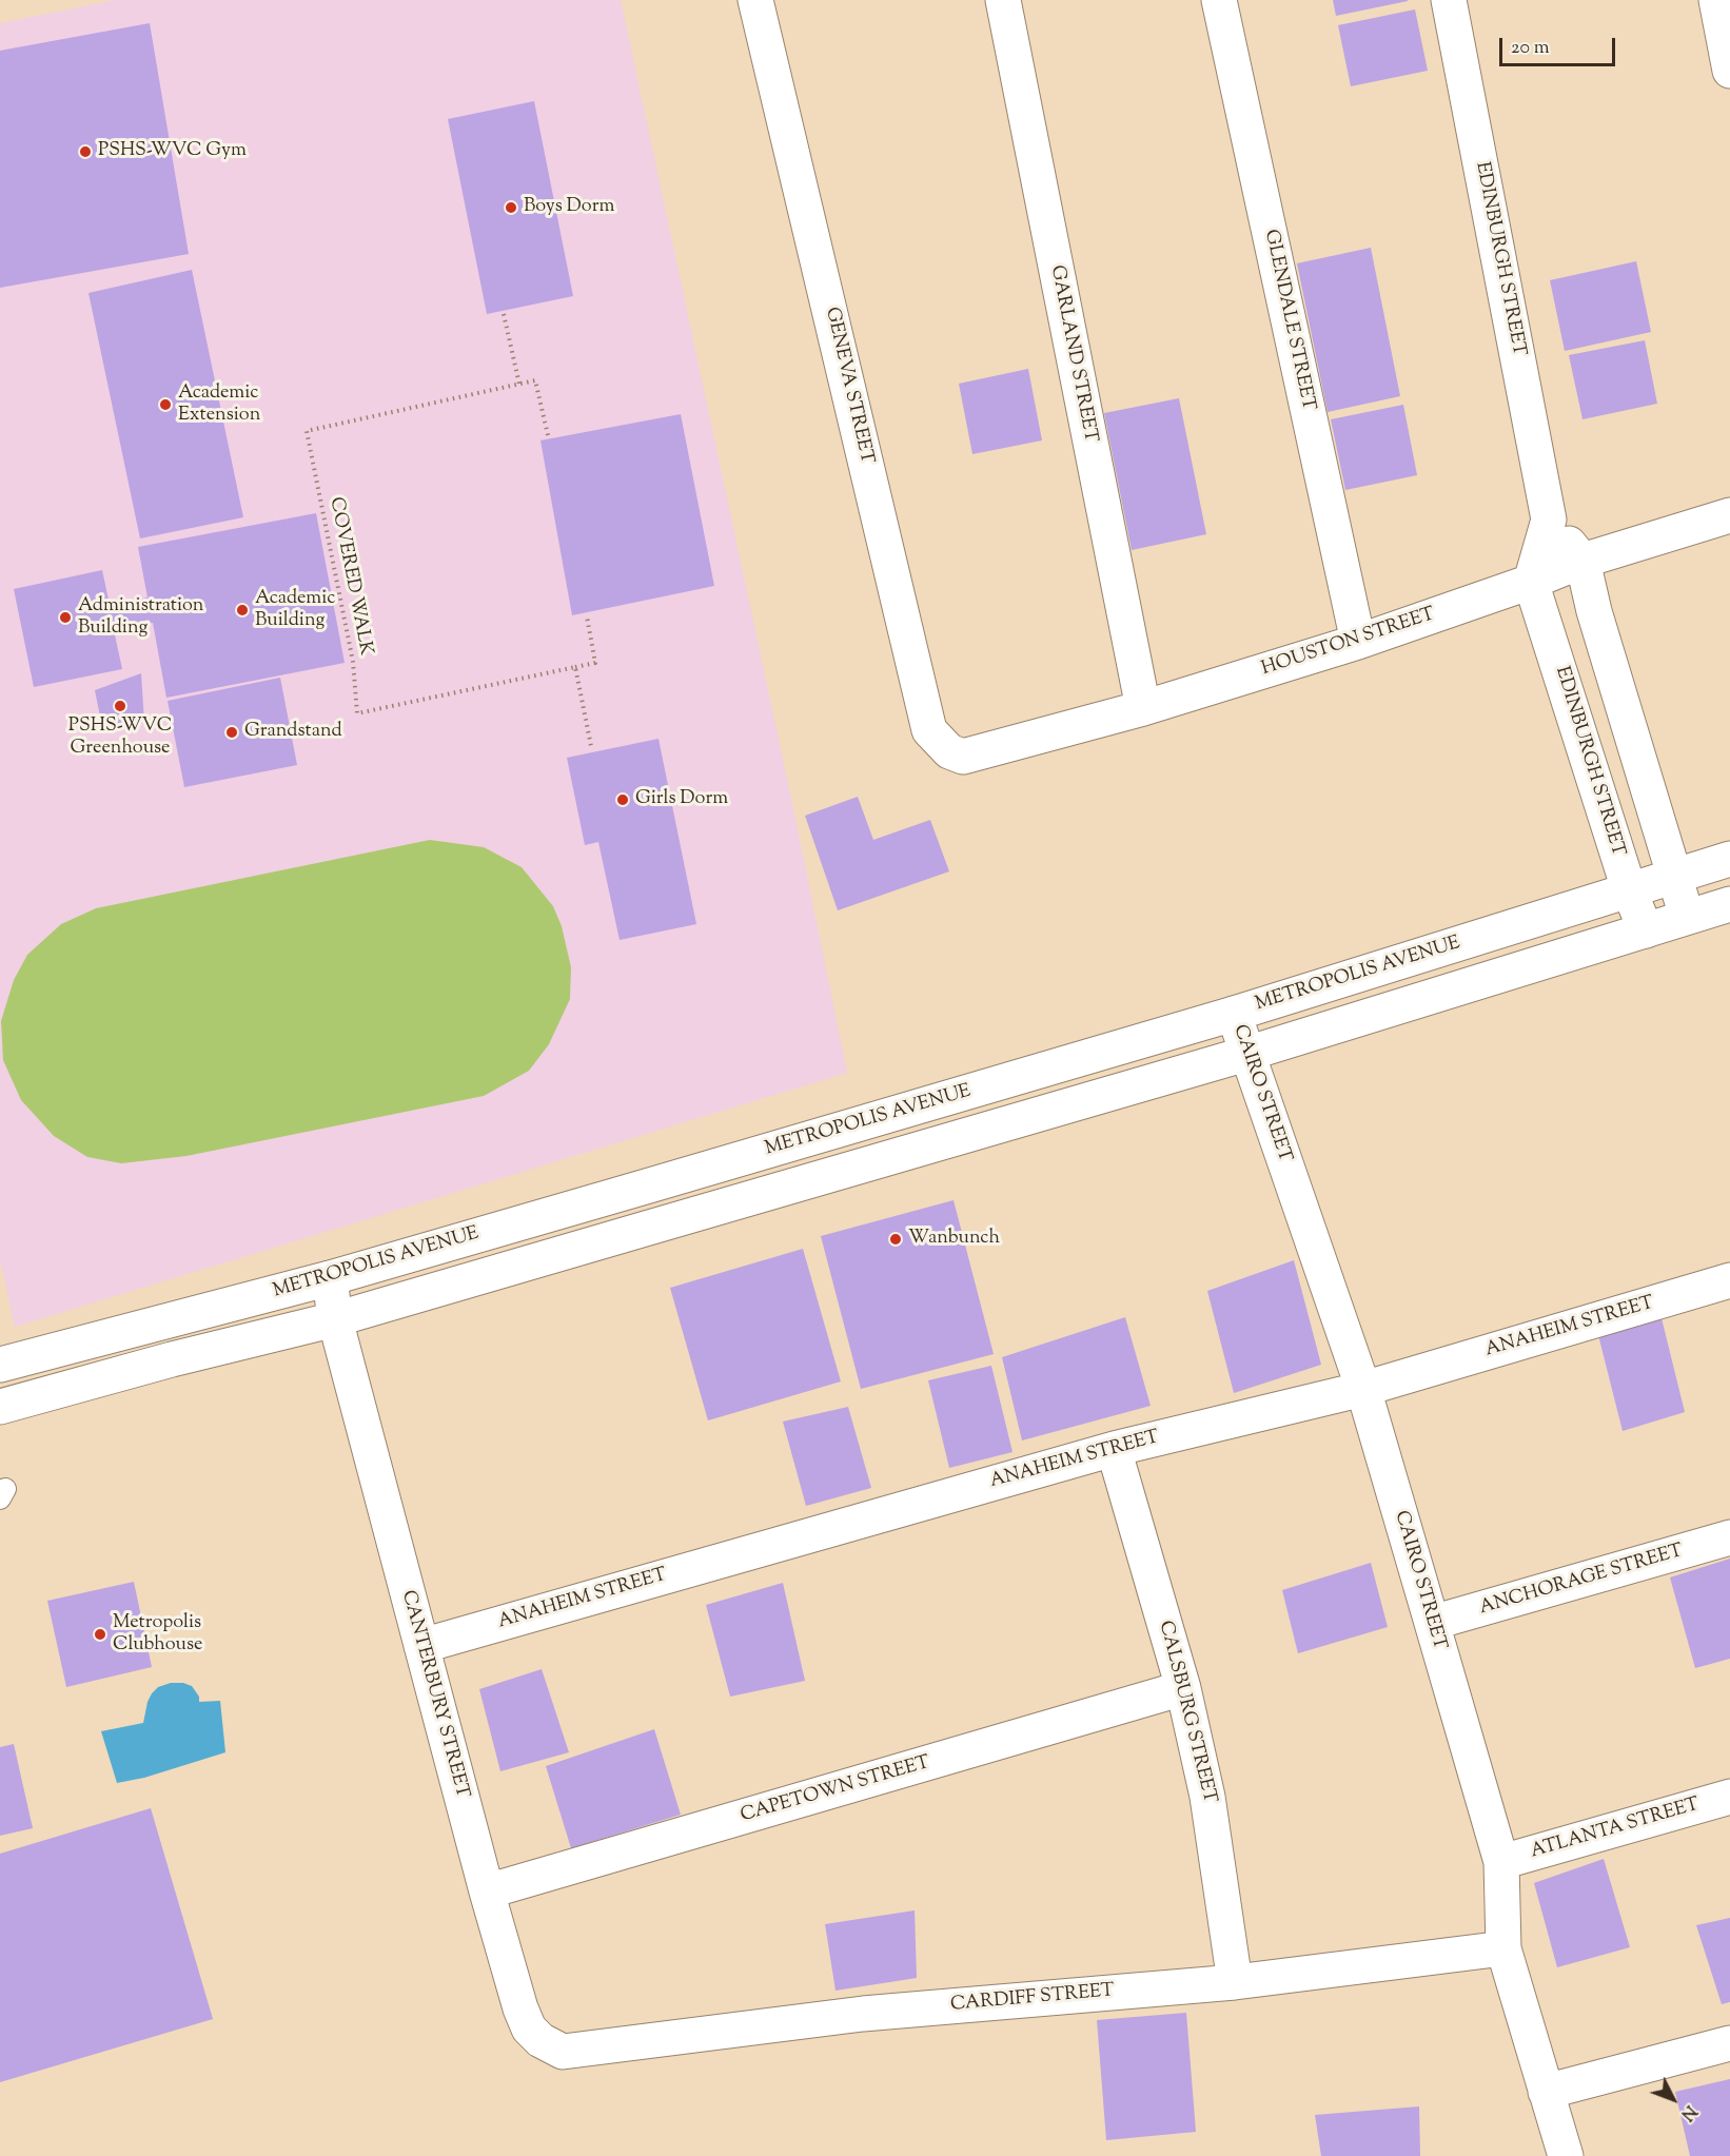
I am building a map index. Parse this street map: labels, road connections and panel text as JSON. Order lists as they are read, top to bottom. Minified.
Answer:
{"streets":{"street":["EDINBURGH STREET","GLENDALE STREET","GARLAND STREET","GENEVA STREET","HOUSTON STREET","METROPOLIS AVENUE","CAIRO STREET","ANAHEIM STREET","ANCHORAGE STREET","CANTERBURY STREET","CALSBURG STREET","CAPETOWN STREET","ATLANTA STREET","CARDIFF STREET"],"path":["COVERED WALK"]},"crossings":[["EDINBURGH STREET","HOUSTON STREET"],["EDINBURGH STREET","METROPOLIS AVENUE"],["GLENDALE STREET","HOUSTON STREET"],["GARLAND STREET","HOUSTON STREET"],["GENEVA STREET","HOUSTON STREET"],["METROPOLIS AVENUE","CAIRO STREET"],["METROPOLIS AVENUE","CANTERBURY STREET"],["CAIRO STREET","ANAHEIM STREET"],["CAIRO STREET","ANCHORAGE STREET"],["CAIRO STREET","ATLANTA STREET"],["CAIRO STREET","CARDIFF STREET"],["ANAHEIM STREET","CANTERBURY STREET"],["ANAHEIM STREET","CALSBURG STREET"],["CANTERBURY STREET","CAPETOWN STREET"],["CANTERBURY STREET","CARDIFF STREET"],["CALSBURG STREET","CAPETOWN STREET"],["CALSBURG STREET","CARDIFF STREET"]],"places":["PSHS-WVC Gym","Boys Dorm","Academic Extension","Academic Building","Administration Building","PSHS-WVC Greenhouse","Grandstand","Girls Dorm","Wanbunch","Metropolis Clubhouse"],"scale_bar":"20 m","north":"bottom right"}
